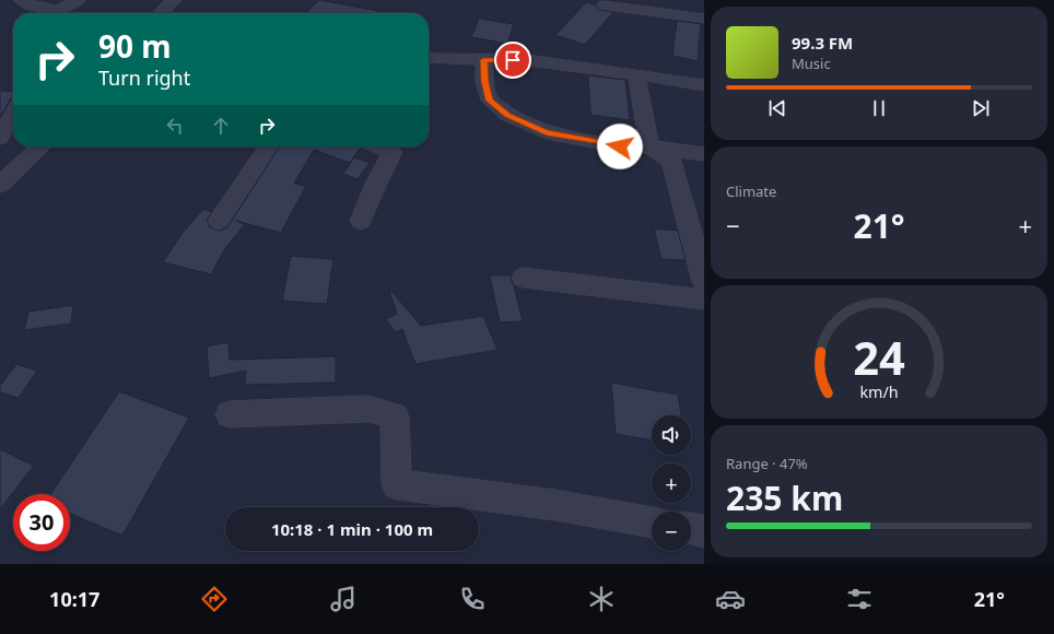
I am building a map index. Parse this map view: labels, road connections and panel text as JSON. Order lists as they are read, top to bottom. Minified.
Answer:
{"page":{"turn":["90 m","Turn right"],"song":["99.3 FM","Music"],"tile":["Climate",["Range · 47%","235 km"]],"heat":["−","21°","+"],"map_buttons":["+","−"],"limit":"30","trip":"10:18 · 1 min · 100 m","tabs":["10:17","21°"],"gauge":["24","km/h"]}}
